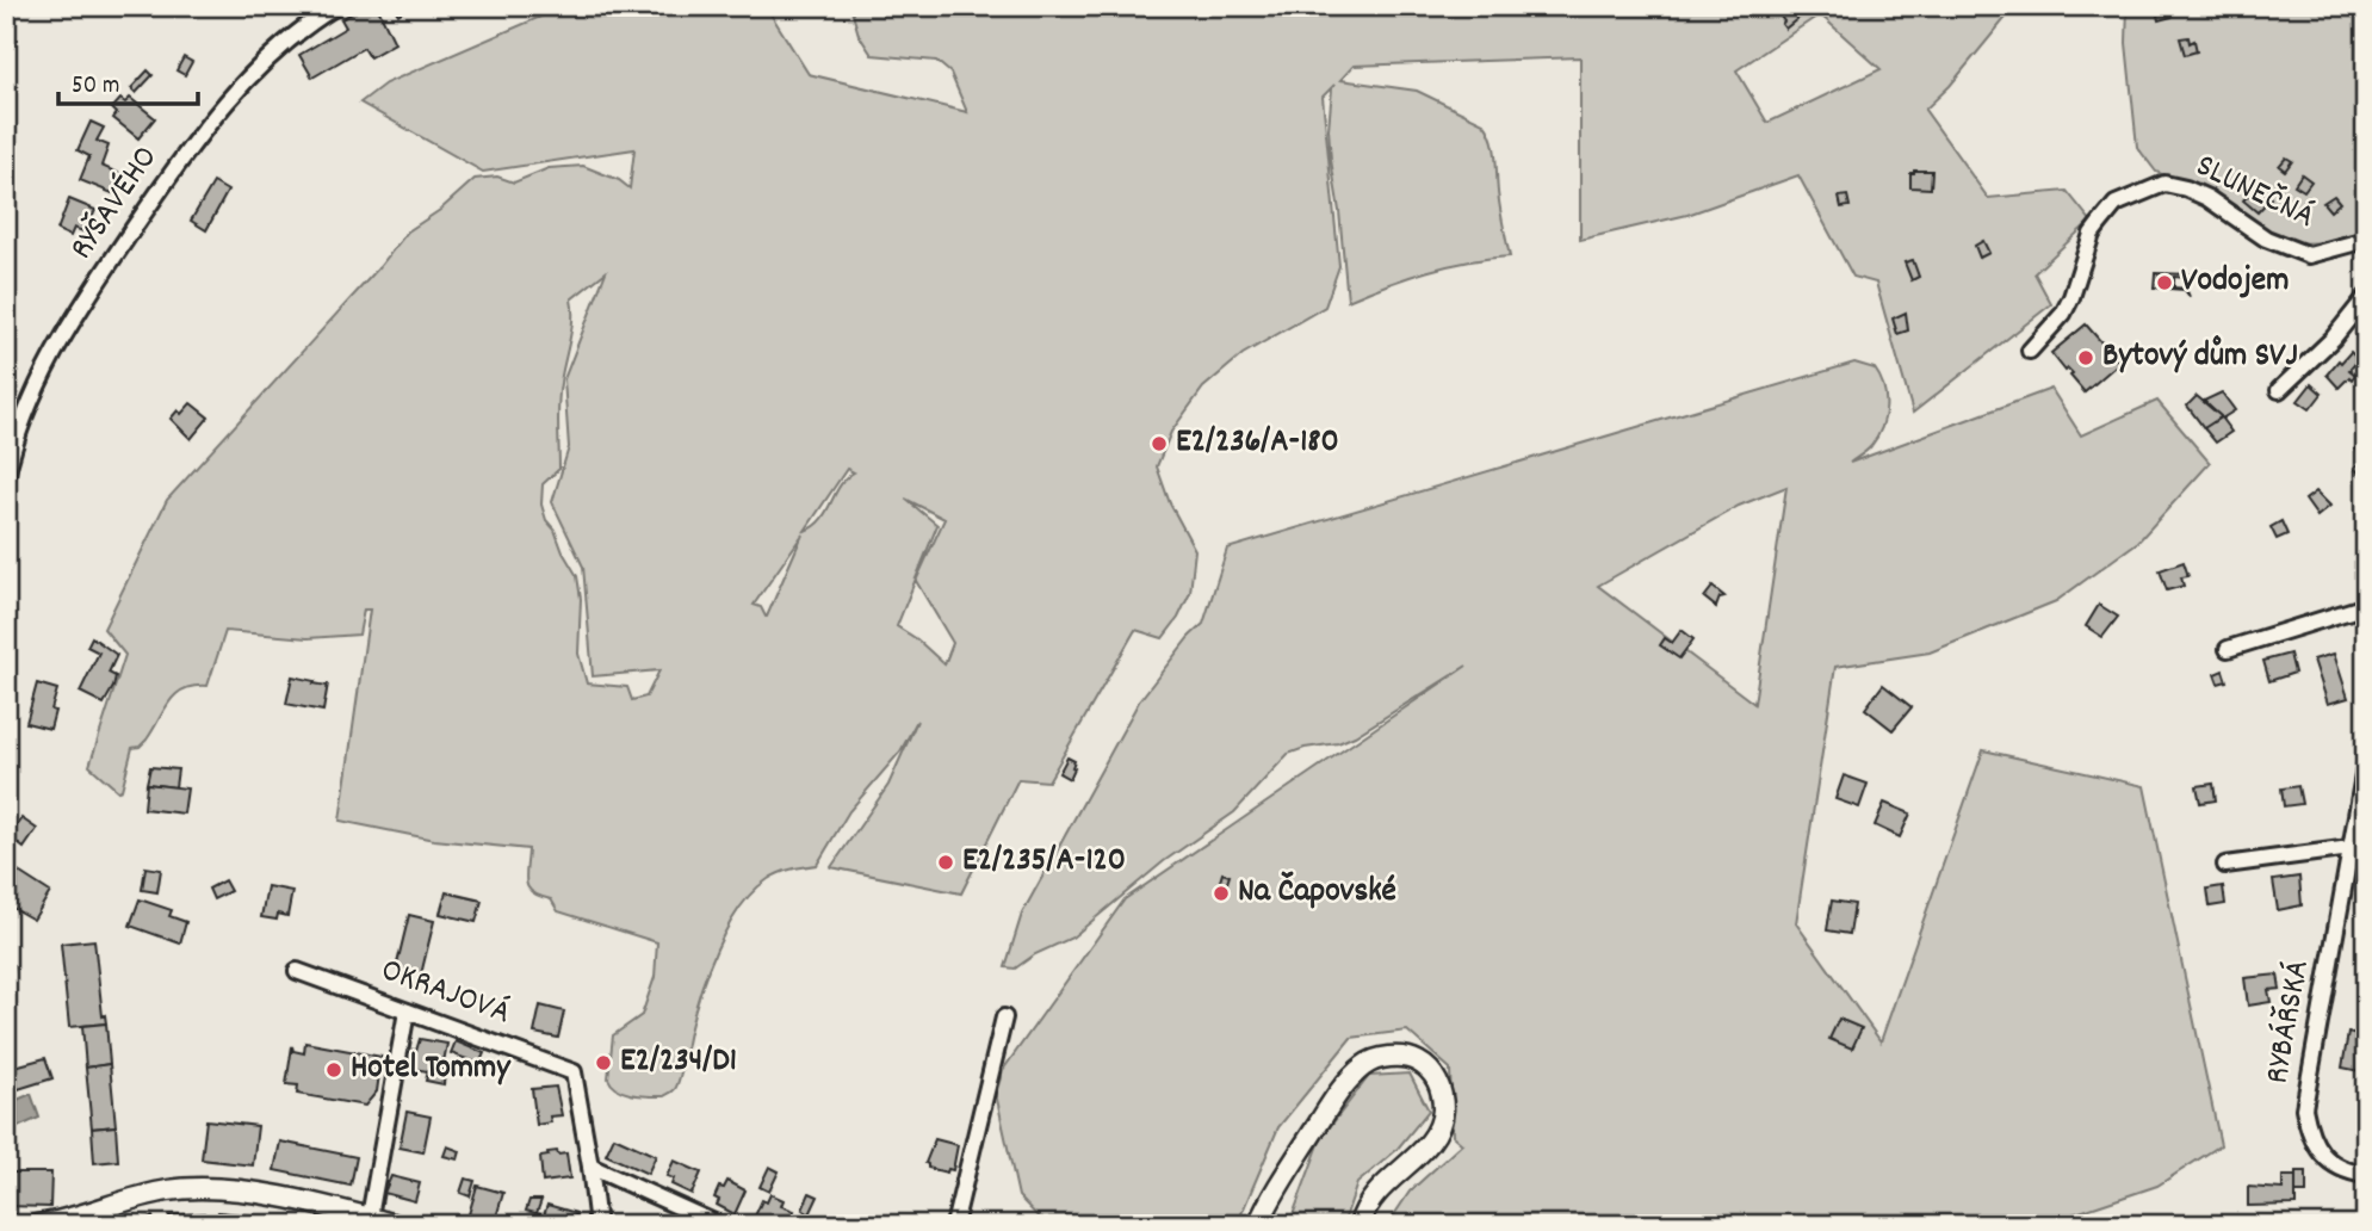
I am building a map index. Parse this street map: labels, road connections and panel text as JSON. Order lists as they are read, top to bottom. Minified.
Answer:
{"streets":{"street":["SLUNEČNÁ","RYŠAVÉHO","OKRAJOVÁ","RYBÁŘSKÁ"]},"places":["Vodojem","Bytový dům SVJ","E2/236/A-180","E2/235/A-120","Na Čapovské","E2/234/D1","Hotel Tommy"],"scale_bar":"50 m"}
